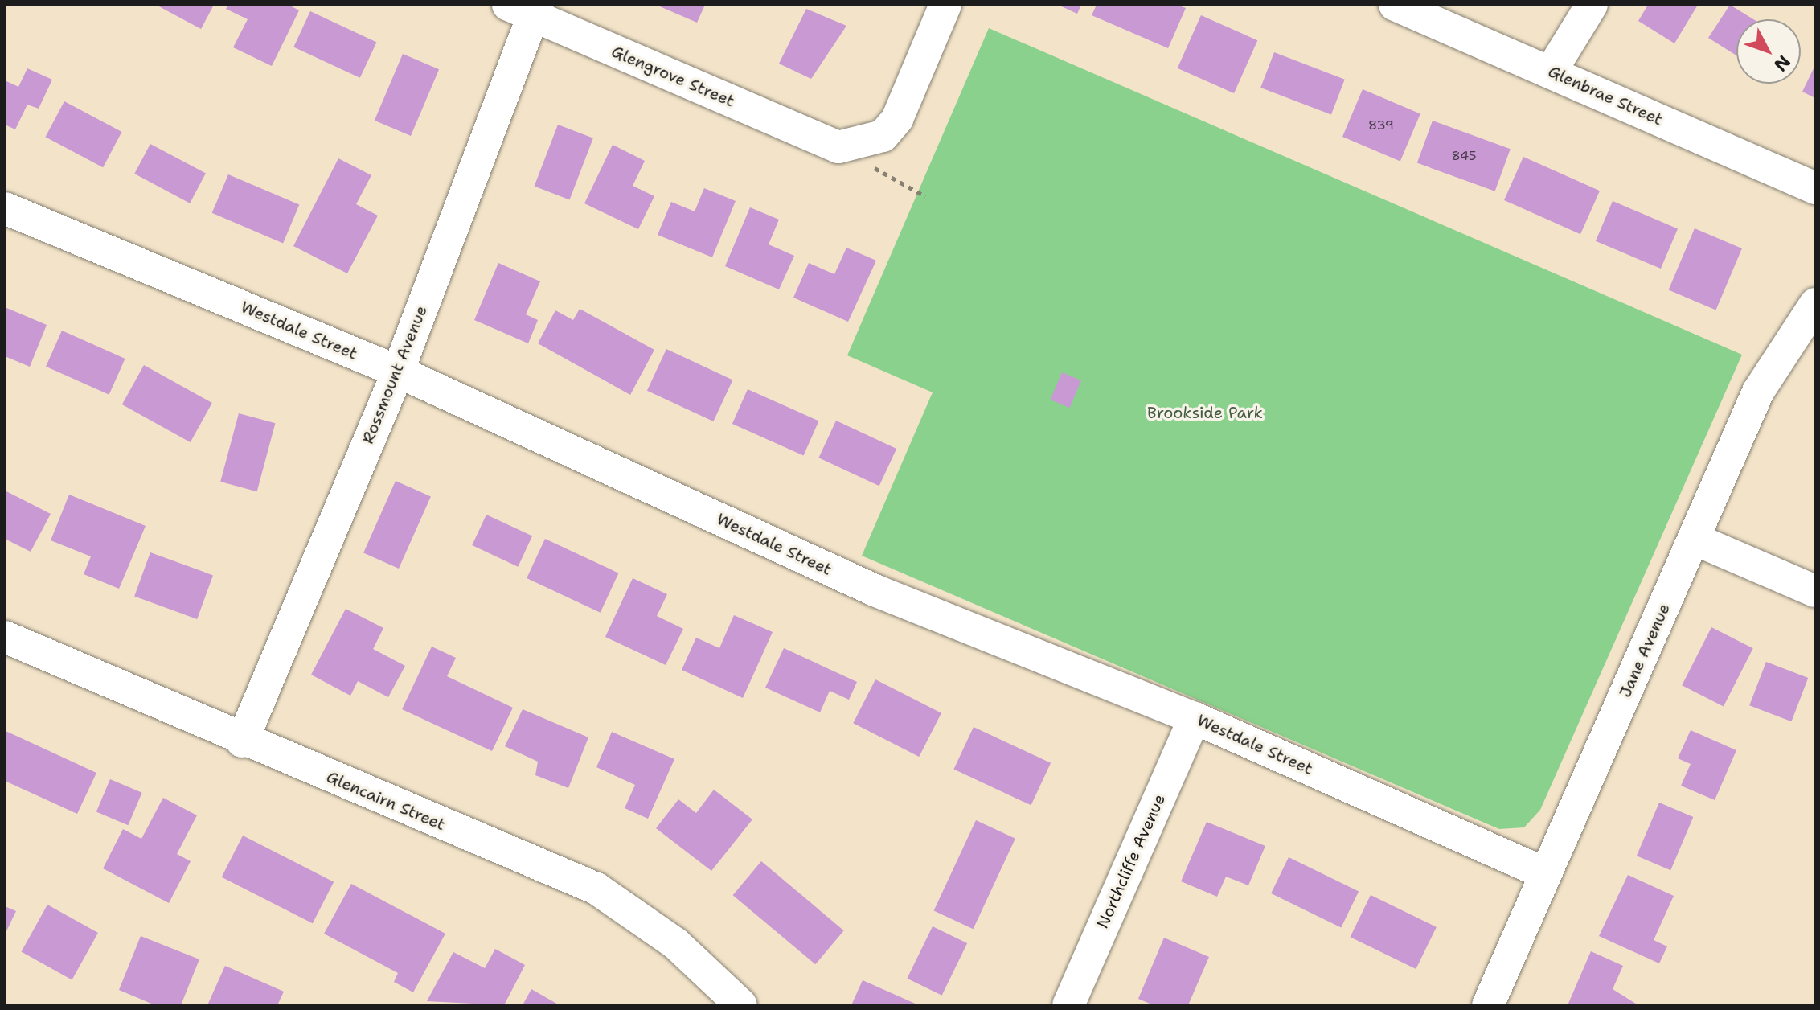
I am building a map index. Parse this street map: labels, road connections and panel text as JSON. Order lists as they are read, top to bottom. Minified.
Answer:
{"streets":{"street":["Glengrove Street","Glenbrae Street","Westdale Street","Rossmount Avenue","Jane Avenue","Glencairn Street","Northcliffe Avenue"]},"crossings":[["Glengrove Street","Rossmount Avenue"],["Westdale Street","Rossmount Avenue"],["Westdale Street","Jane Avenue"],["Westdale Street","Northcliffe Avenue"],["Rossmount Avenue","Glencairn Street"]],"parks":["Brookside Park"],"house_numbers":["839","845"],"north":"bottom right"}
